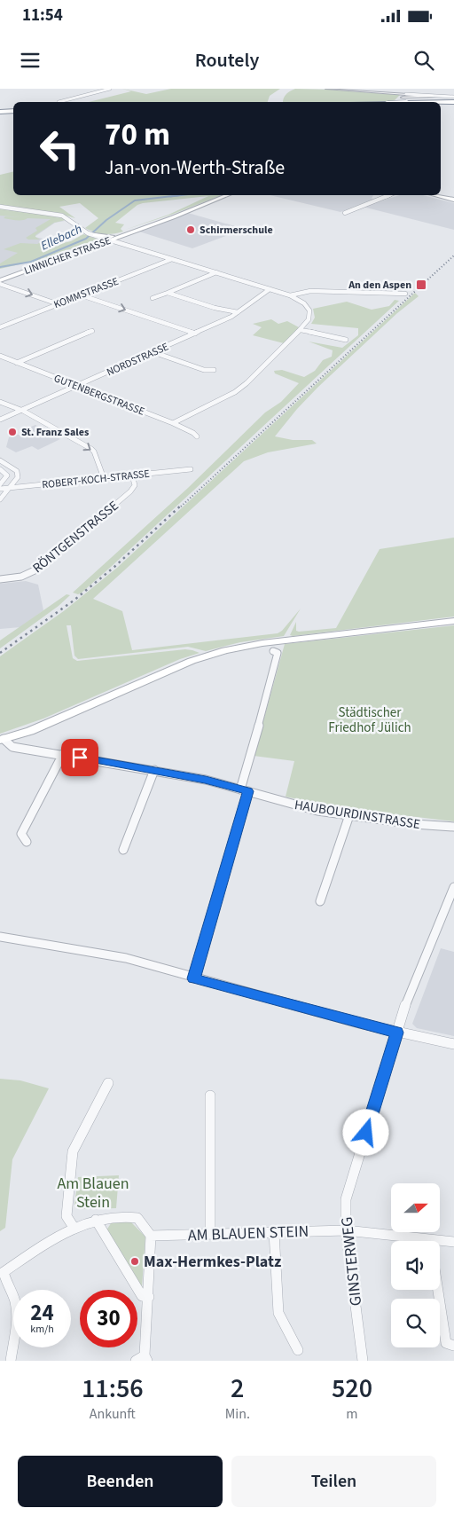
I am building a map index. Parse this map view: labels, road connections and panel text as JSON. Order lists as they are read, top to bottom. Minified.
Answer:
{"streets":{"main road":["LINNICHER STRASSE"],"street":["KOMMSTRASSE","NORDSTRASSE","GUTENBERGSTRASSE","ROBERT-KOCH-STRASSE","RÖNTGENSTRASSE","HAUBOURDINSTRASSE","AM BLAUEN STEIN","GINSTERWEG"]},"crossings":[["NORDSTRASSE","GUTENBERGSTRASSE"],["ROBERT-KOCH-STRASSE","RÖNTGENSTRASSE"],["AM BLAUEN STEIN","GINSTERWEG"]],"water":["Ellebach"],"parks":["Städtischer Friedhof Jülich","Am Blauen Stein"],"places":{"other":["Schirmerschule","St. Franz Sales","Max-Hermkes-Platz"],"transit":["An den Aspen"]},"north":"right","page":{"status":"11:54","header":"Routely","turn":["70 m","Jan-von-Werth-Straße"],"speed":"24 km/h","limit":"30","eta":["11:56","Ankunft","2","Min.","520","m"],"buttons":["Beenden","Teilen"]}}
